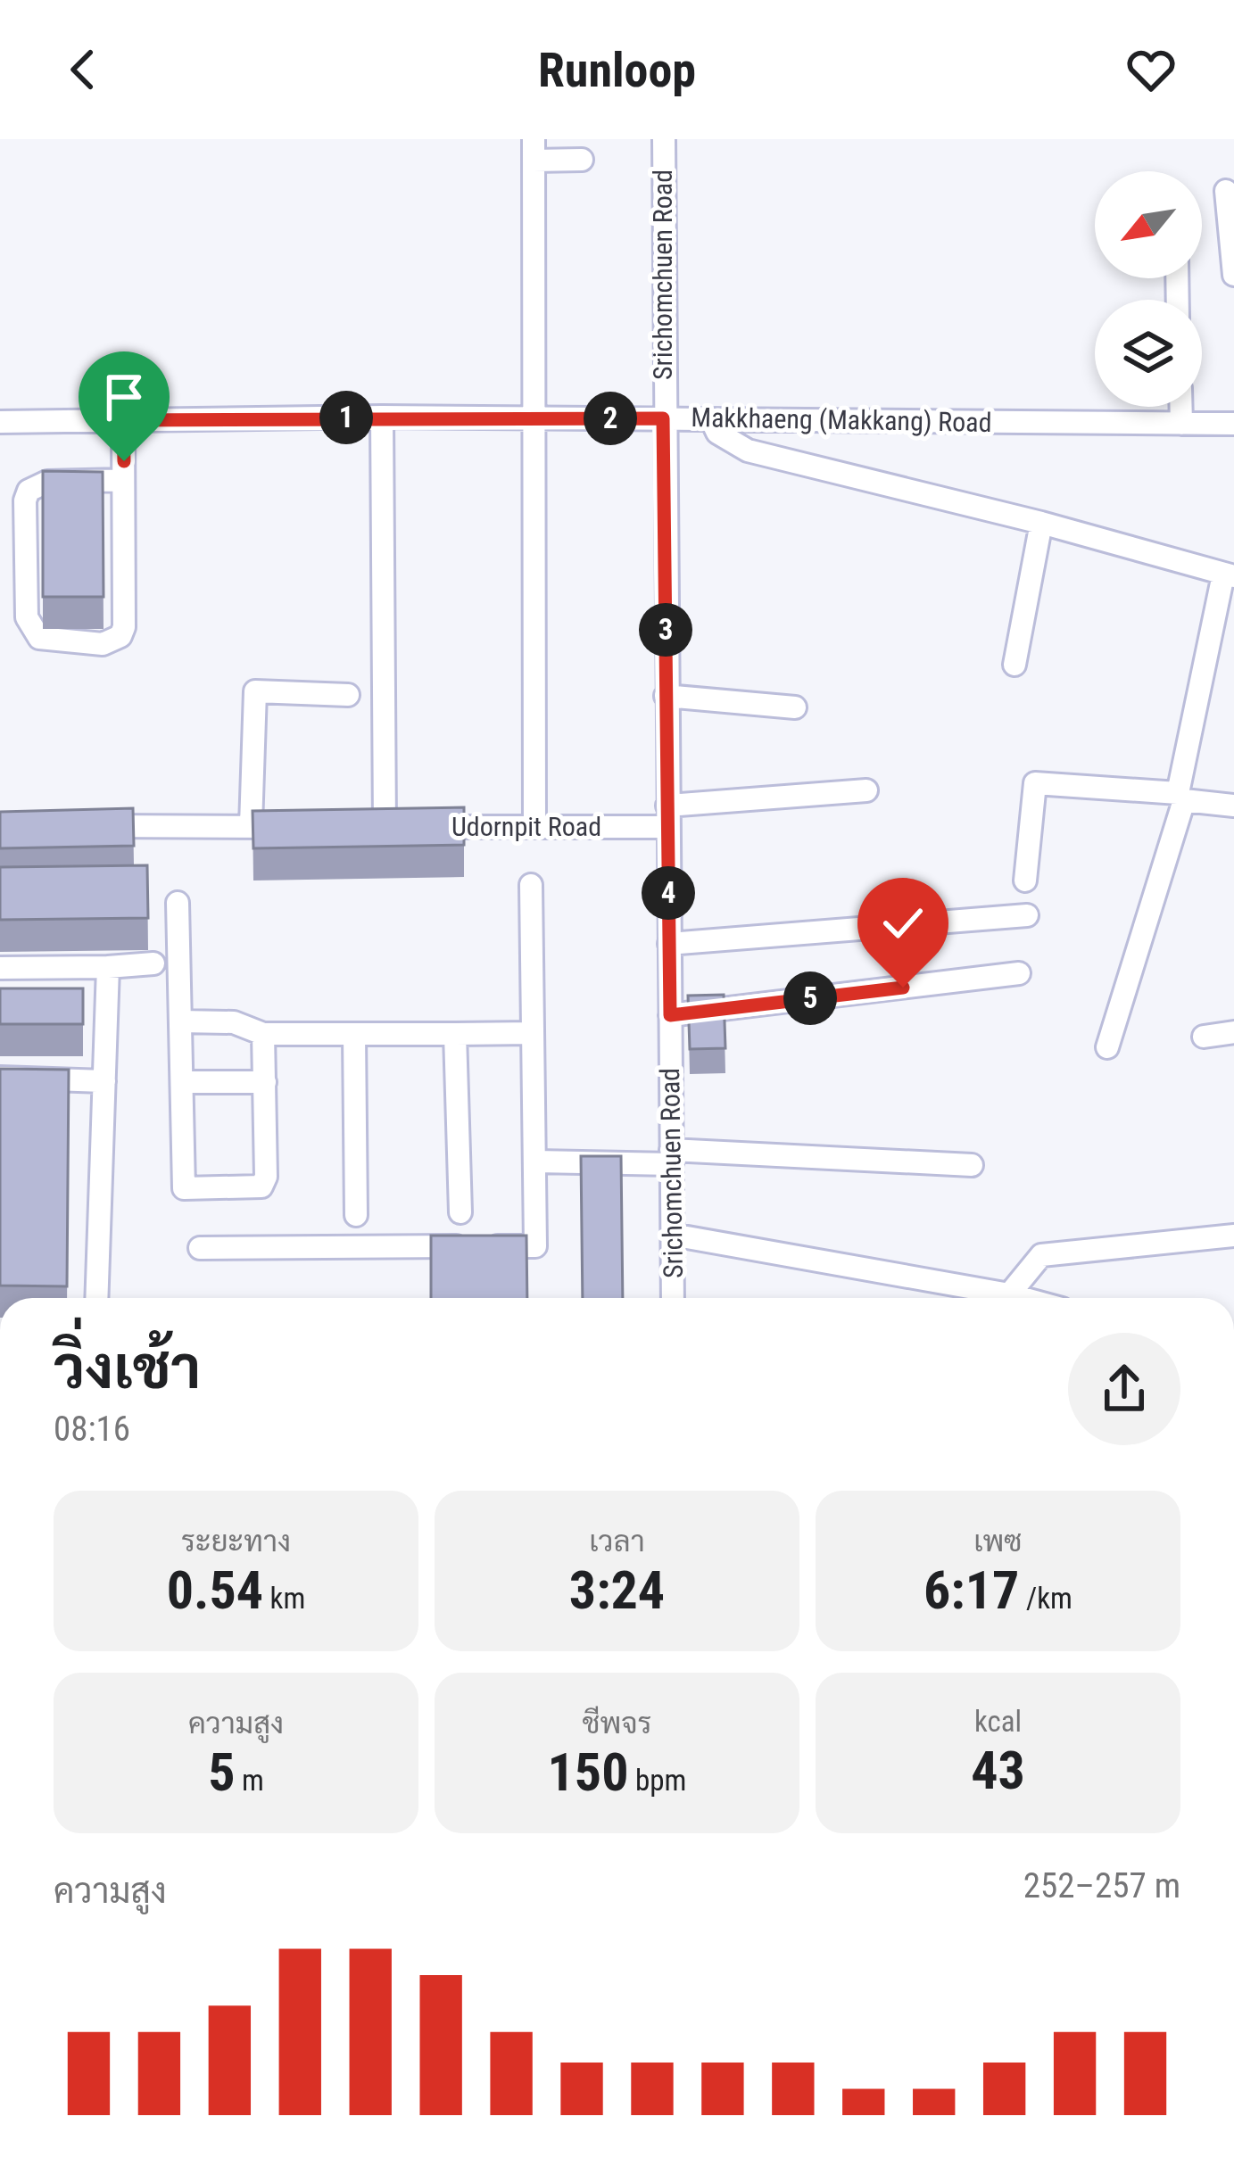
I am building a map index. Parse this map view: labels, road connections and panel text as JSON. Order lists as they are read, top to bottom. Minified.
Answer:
{"streets":{"street":["Srichomchuen Road","Makkhaeng (Makkang) Road","Udornpit Road"]},"crossings":[["Srichomchuen Road","Makkhaeng (Makkang) Road"],["Srichomchuen Road","Udornpit Road"],["Makkhaeng (Makkang) Road","Udornpit Road"]],"north":"bottom left","page":{"header":"Runloop","pins":["1","2","3","4","5"],"heading":["วิ่งเช้า","08:16"],"stats":[["ระยะทาง","0.54 km"],["เวลา","3:24"],["เพซ","6:17 /km"],["ความสูง","5 m"],["ชีพจร","150 bpm"],["kcal","43"]],"chart":["ความสูง","252–257 m"]}}
